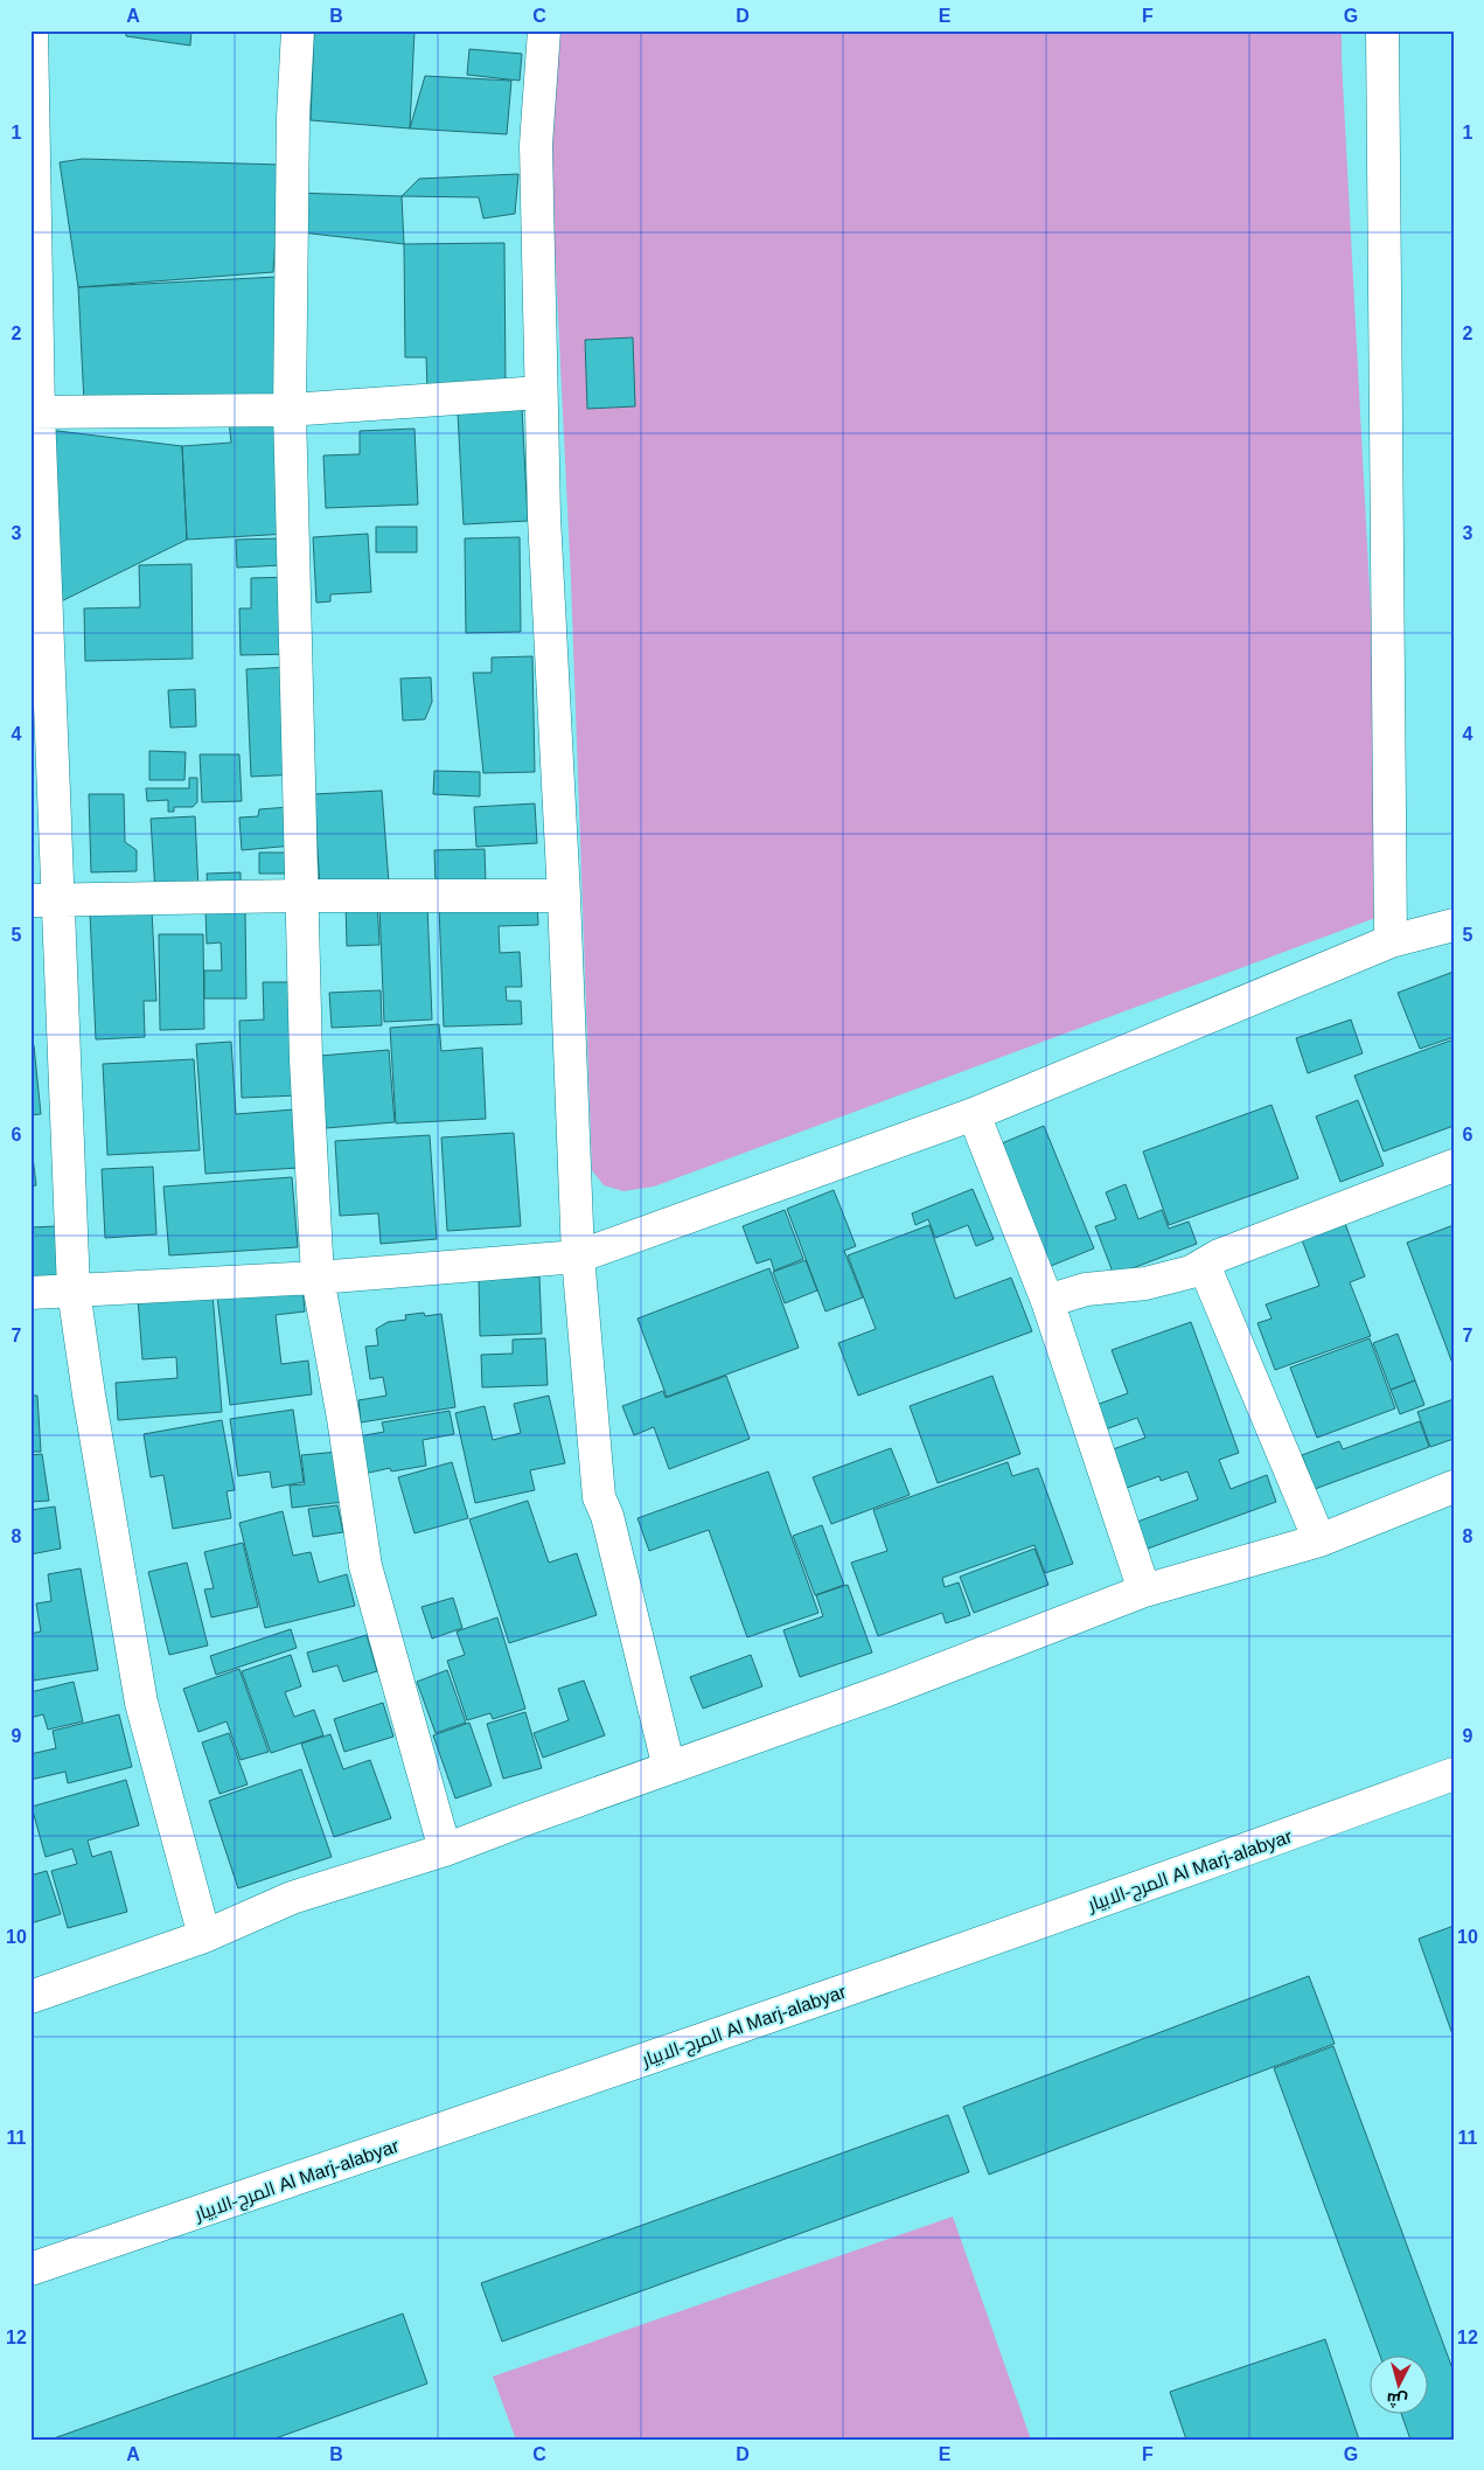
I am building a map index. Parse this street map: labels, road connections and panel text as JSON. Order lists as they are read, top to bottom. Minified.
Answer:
{"streets":{"street":["المرج-الابيار Al Marj-alabyar"]},"north":"bottom","grid":{"columns":["A","B","C","D","E","F","G"],"rows":["1","2","3","4","5","6","7","8","9","10","11","12"]}}
